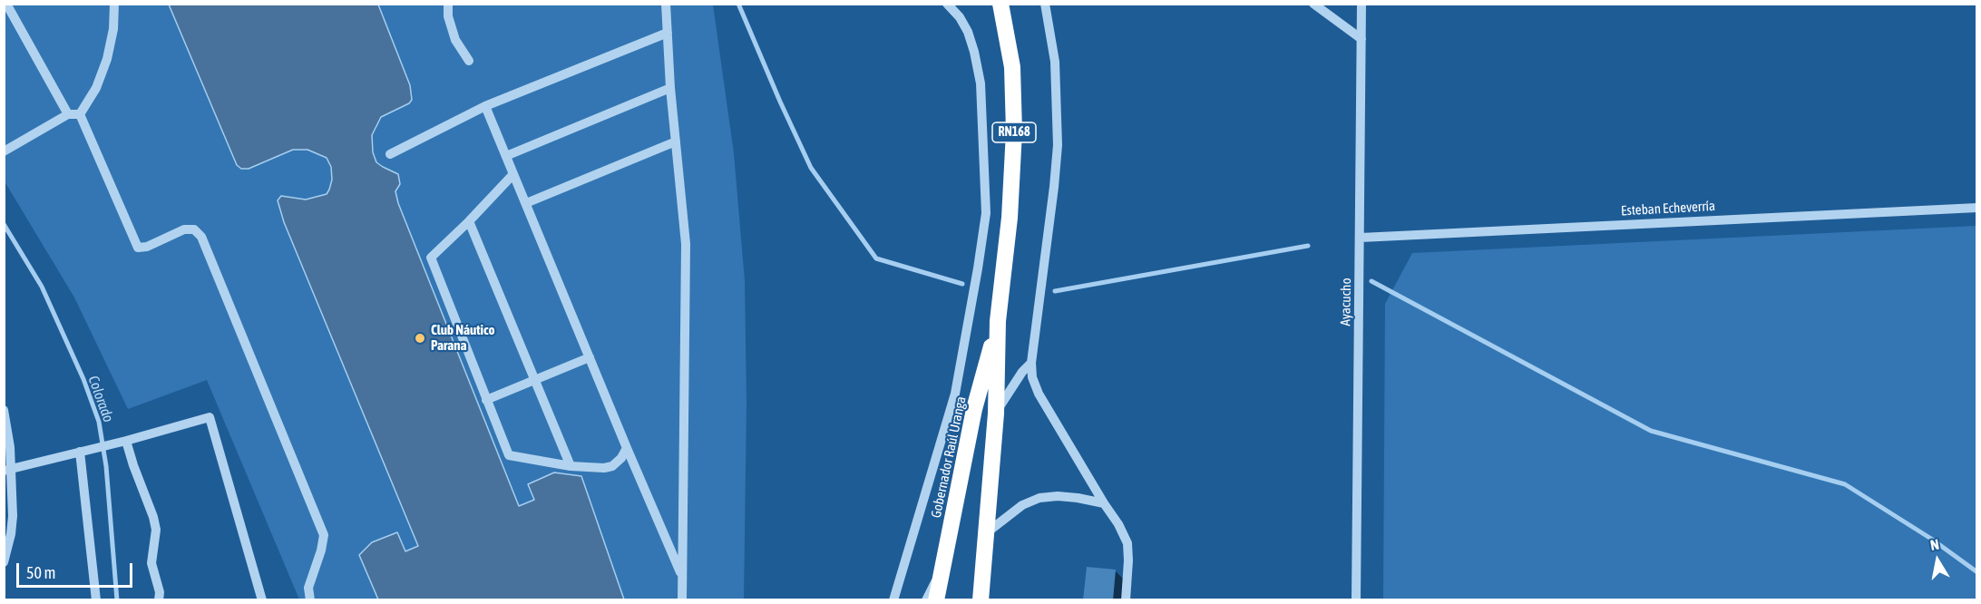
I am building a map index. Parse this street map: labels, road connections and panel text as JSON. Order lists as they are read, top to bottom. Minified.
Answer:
{"streets":{"highway":["RN168","Gobernador Raúl Uranga"],"street":["Esteban Echeverría","Ayacucho"]},"crossings":[["Esteban Echeverría","Ayacucho"]],"water":["Colorado"],"places":["Club Náutico Parana"],"scale_bar":"50 m","north":"top"}
